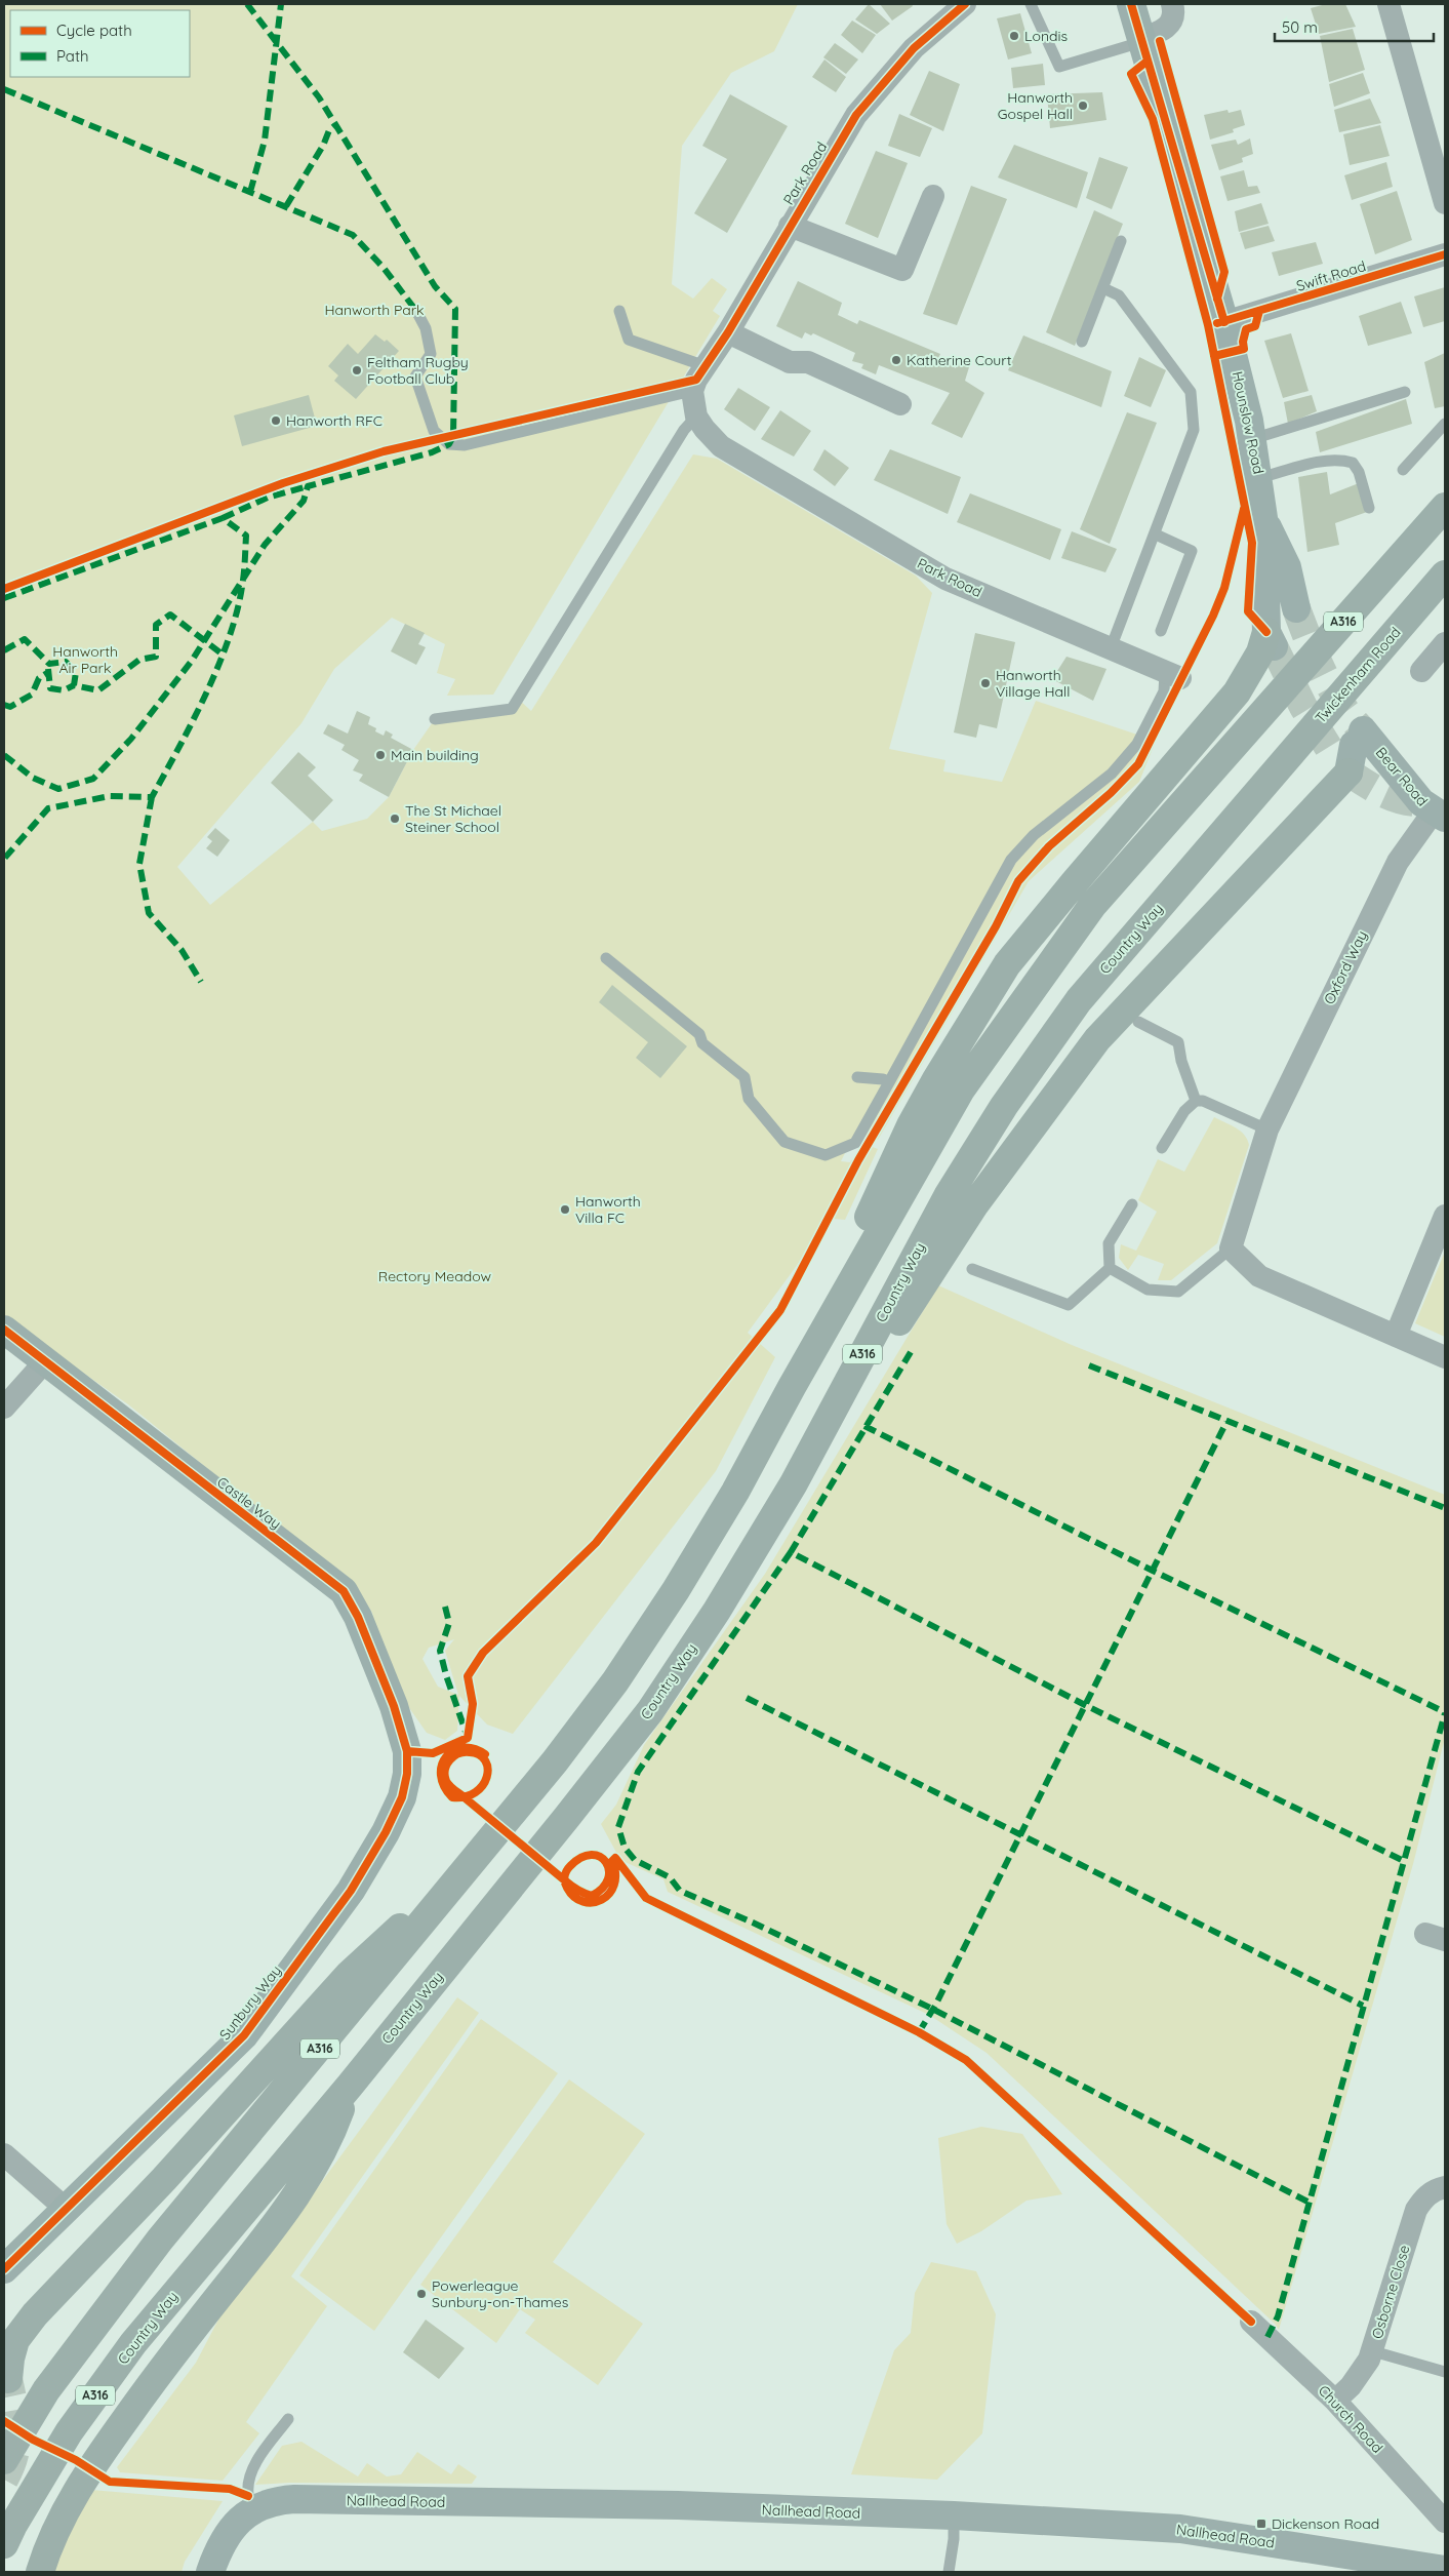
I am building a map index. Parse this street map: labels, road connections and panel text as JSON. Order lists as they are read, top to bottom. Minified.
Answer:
{"streets":{"highway":["A316","Twickenham Road","Country Way"],"street":["Park Road","Swift Road","Hounslow Road","Bear Road","Oxford Way","Castle Way","Sunbury Way","Osborne Close","Church Road","Nallhead Road"]},"crossings":[["Swift Road","Hounslow Road"],["Twickenham Road","Country Way"],["Bear Road","Oxford Way"],["Castle Way","Sunbury Way"],["Osborne Close","Church Road"]],"parks":["Hanworth Park","Hanworth Air Park","Rectory Meadow"],"places":{"other":["Londis","Hanworth Gospel Hall","Katherine Court","Feltham Rugby Football Club","Hanworth RFC","Hanworth Village Hall","Main building","The St Michael Steiner School","Hanworth Villa FC","Powerleague Sunbury-on-Thames"],"transit":["Dickenson Road"]},"legend":["Cycle path","Path"],"scale_bar":"50 m"}
